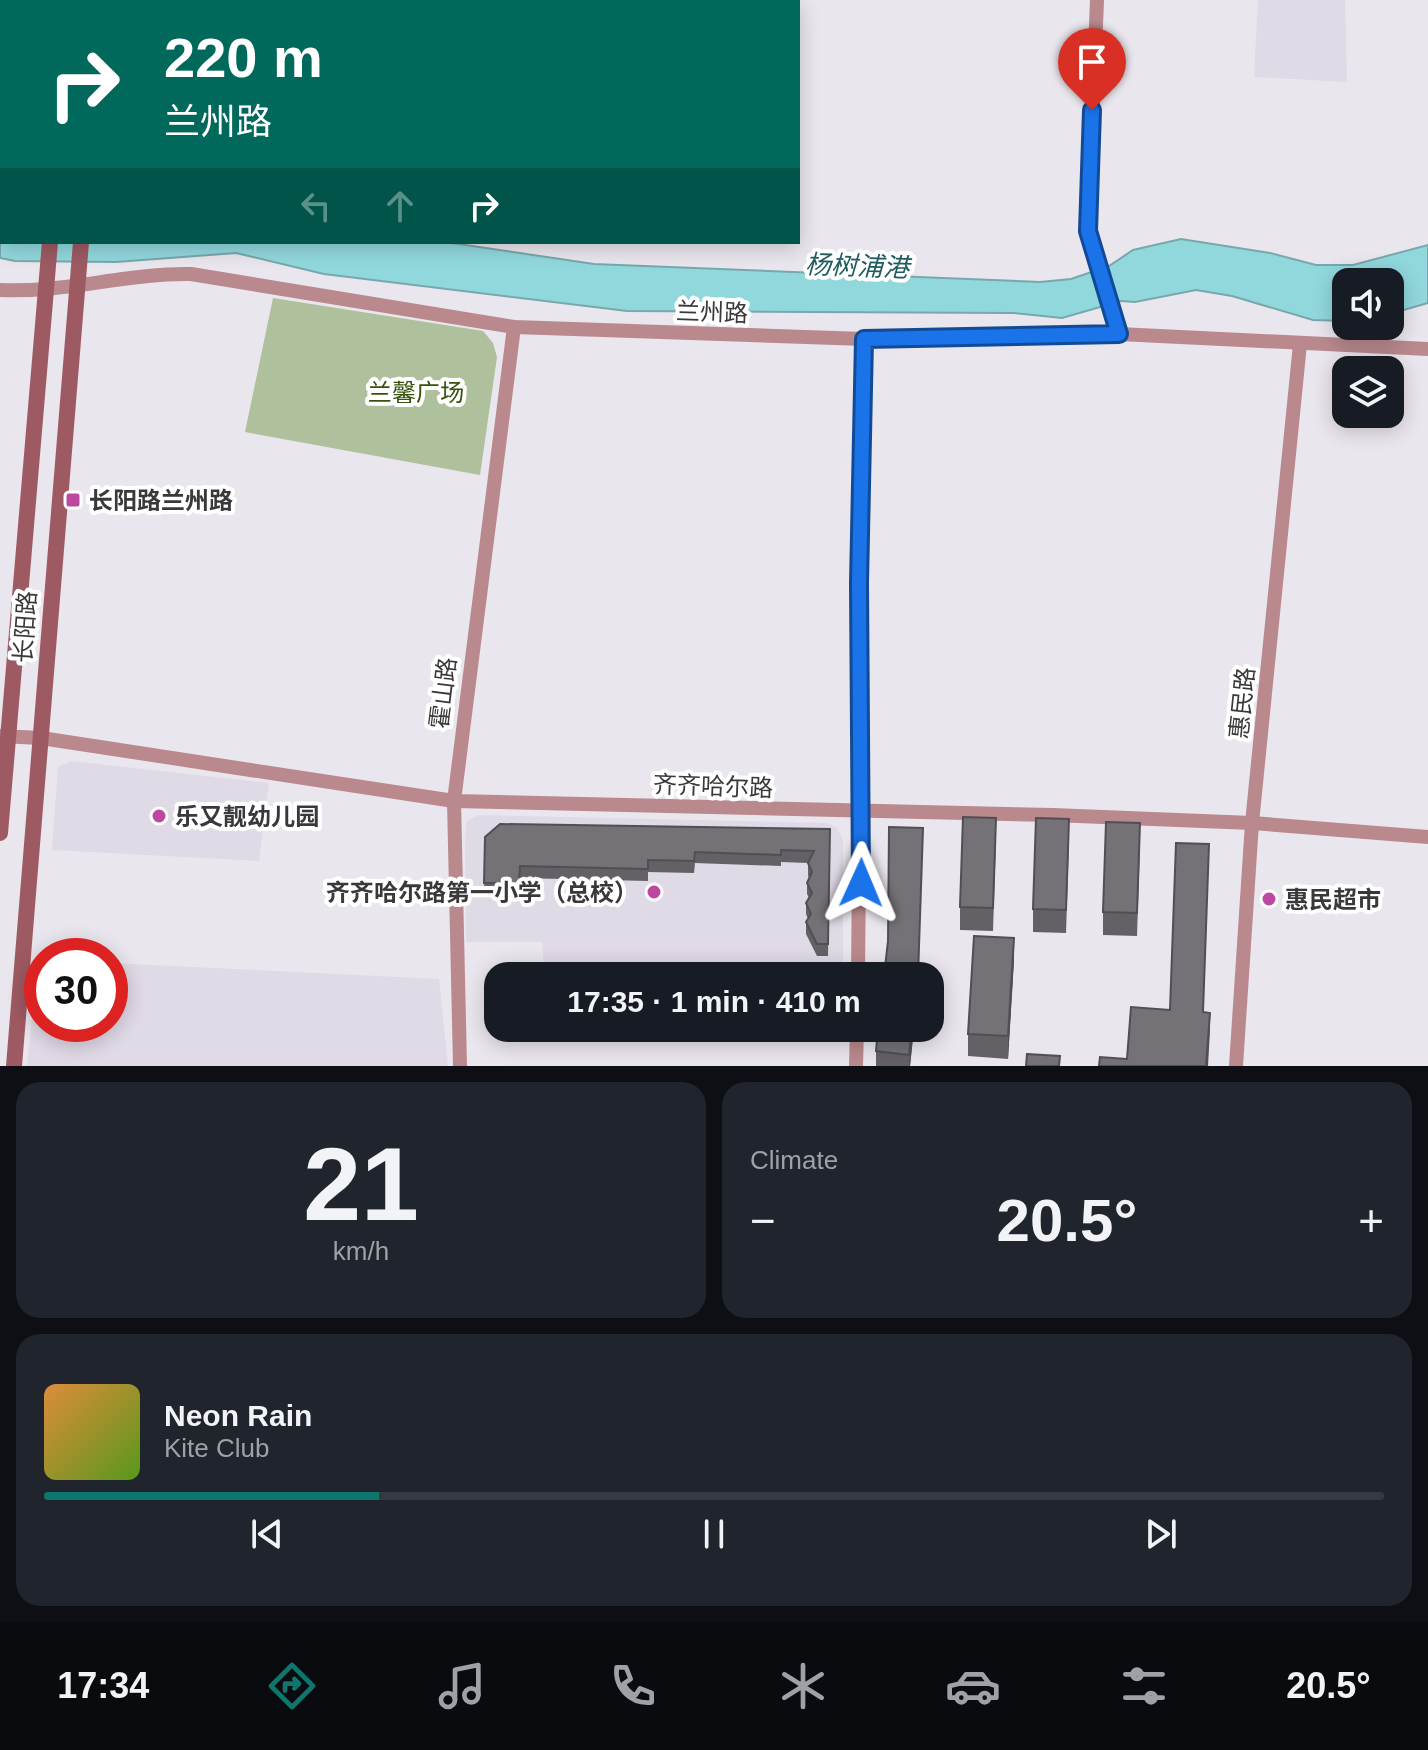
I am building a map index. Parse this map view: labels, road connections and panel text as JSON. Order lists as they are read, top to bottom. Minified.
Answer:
{"streets":{"main road":["长阳路"],"street":["兰州路","霍山路","惠民路","齐齐哈尔路"]},"crossings":[["兰州路","长阳路"],["兰州路","霍山路"],["兰州路","惠民路"],["长阳路","齐齐哈尔路"],["霍山路","齐齐哈尔路"],["惠民路","齐齐哈尔路"]],"water":["杨树浦港"],"parks":["兰馨广场"],"places":{"transit":["长阳路兰州路"],"other":["乐又靓幼儿园","齐齐哈尔路第一小学（总校）","惠民超市"]},"page":{"turn":["220 m","兰州路"],"limit":"30","trip":"17:35 · 1 min · 410 m","tile":[["21","km/h"],"Climate"],"heat":["−","20.5°","+"],"song":["Neon Rain","Kite Club"],"tabs":["17:34","20.5°"]}}
